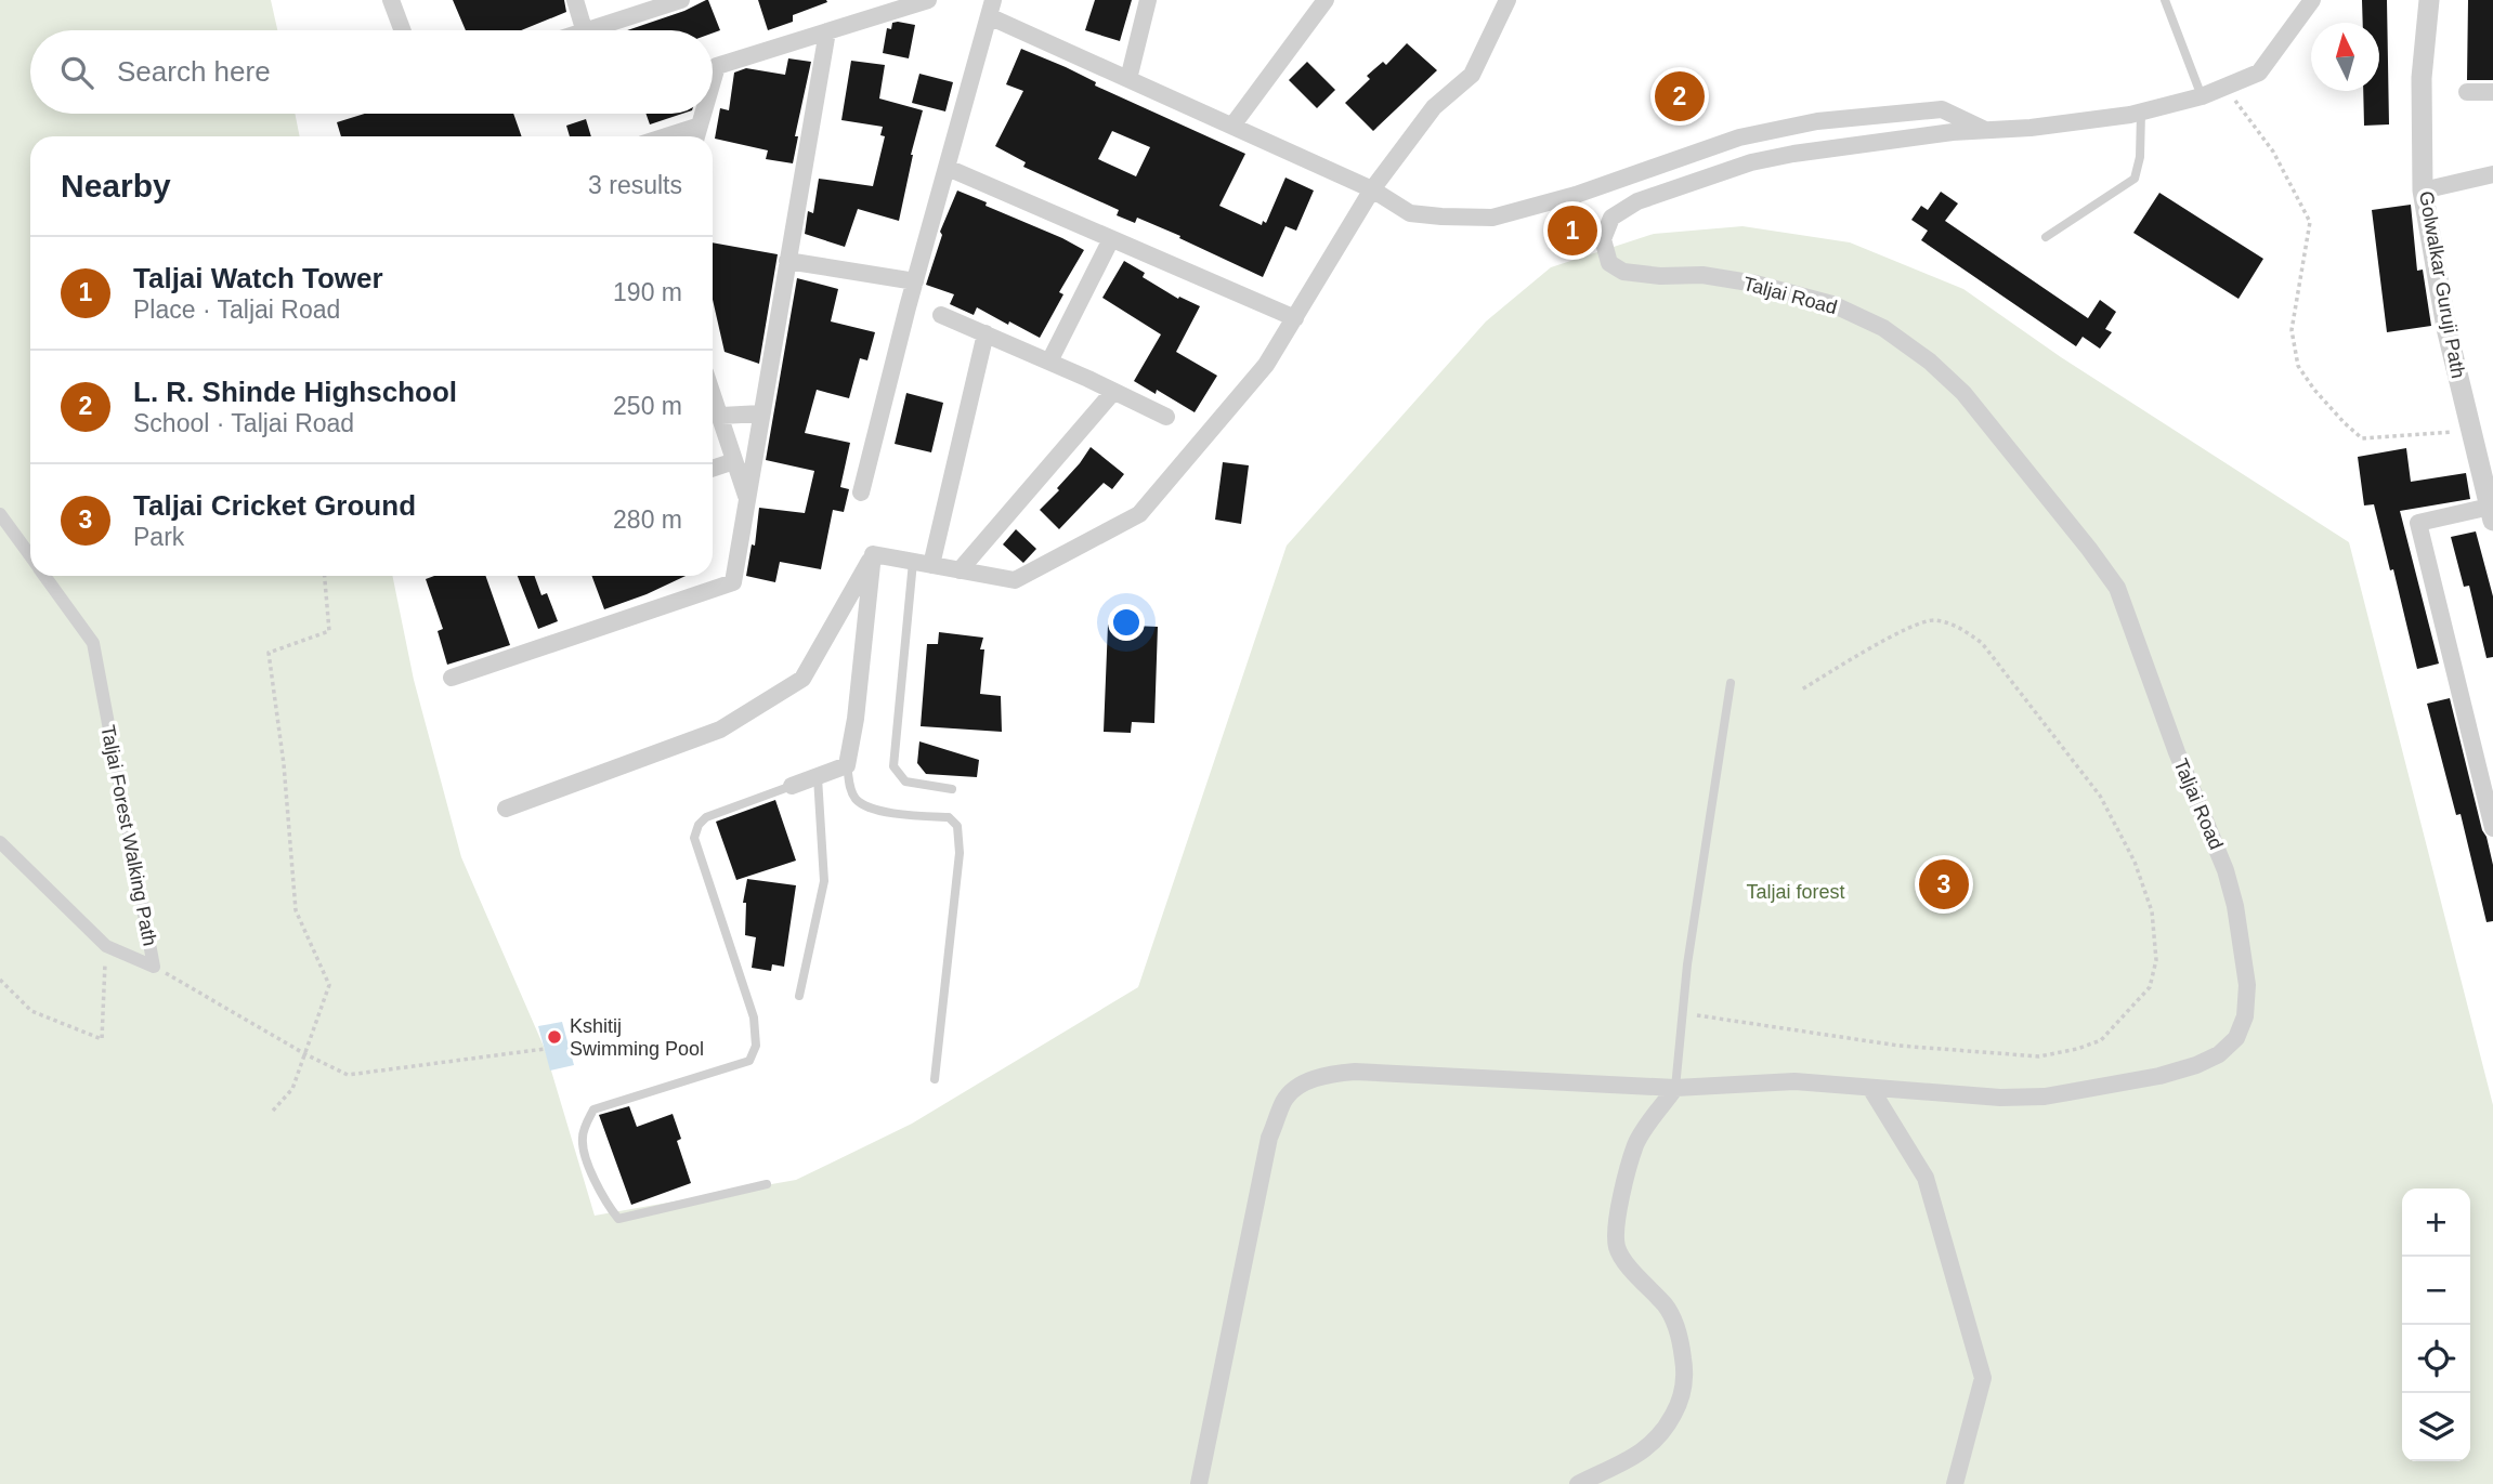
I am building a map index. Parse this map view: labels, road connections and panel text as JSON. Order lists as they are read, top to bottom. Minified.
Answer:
{"streets":{"street":["Golwalkar Guruji Path","Taljai Road","Taljai Forest Walking Path"]},"parks":["Taljai forest"],"places":["Kshitij Swimming Pool"],"north":"top","page":{"search":"Search here","pins":["2","1","3"],"heading":["Nearby","3 results"],"list":[{"mark":"1","name":"Taljai Watch Tower","note":"Place · Taljai Road","value":"190 m"},{"mark":"2","name":"L. R. Shinde Highschool","note":"School · Taljai Road","value":"250 m"},{"mark":"3","name":"Taljai Cricket Ground","note":"Park","value":"280 m"}],"map_buttons":["+","−"]}}
